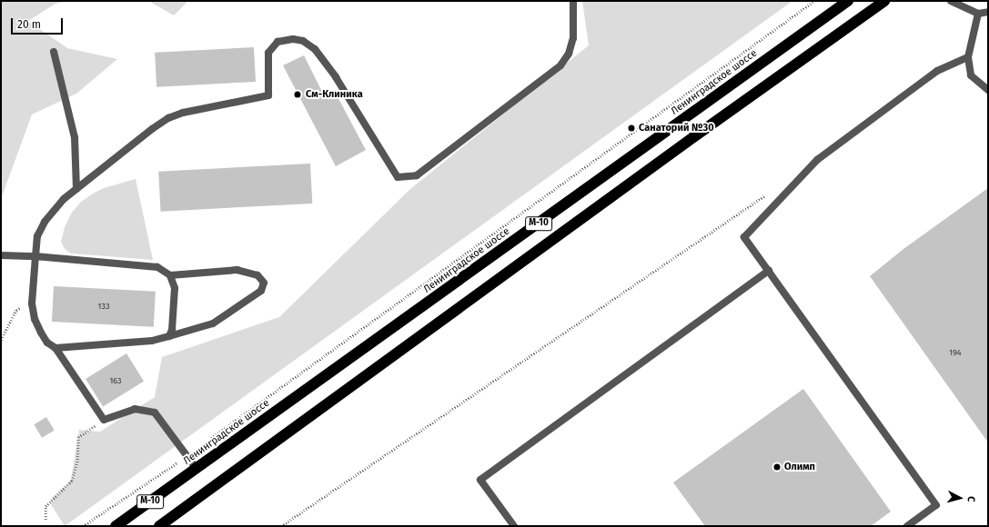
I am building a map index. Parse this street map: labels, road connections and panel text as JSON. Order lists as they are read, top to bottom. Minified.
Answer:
{"streets":{"highway":["Ленинградское шоссе","М-10"]},"places":["См-Клиника","Санаторий №30","Олимп"],"house_numbers":["133","194","163"],"scale_bar":"20 m","north":"right"}
